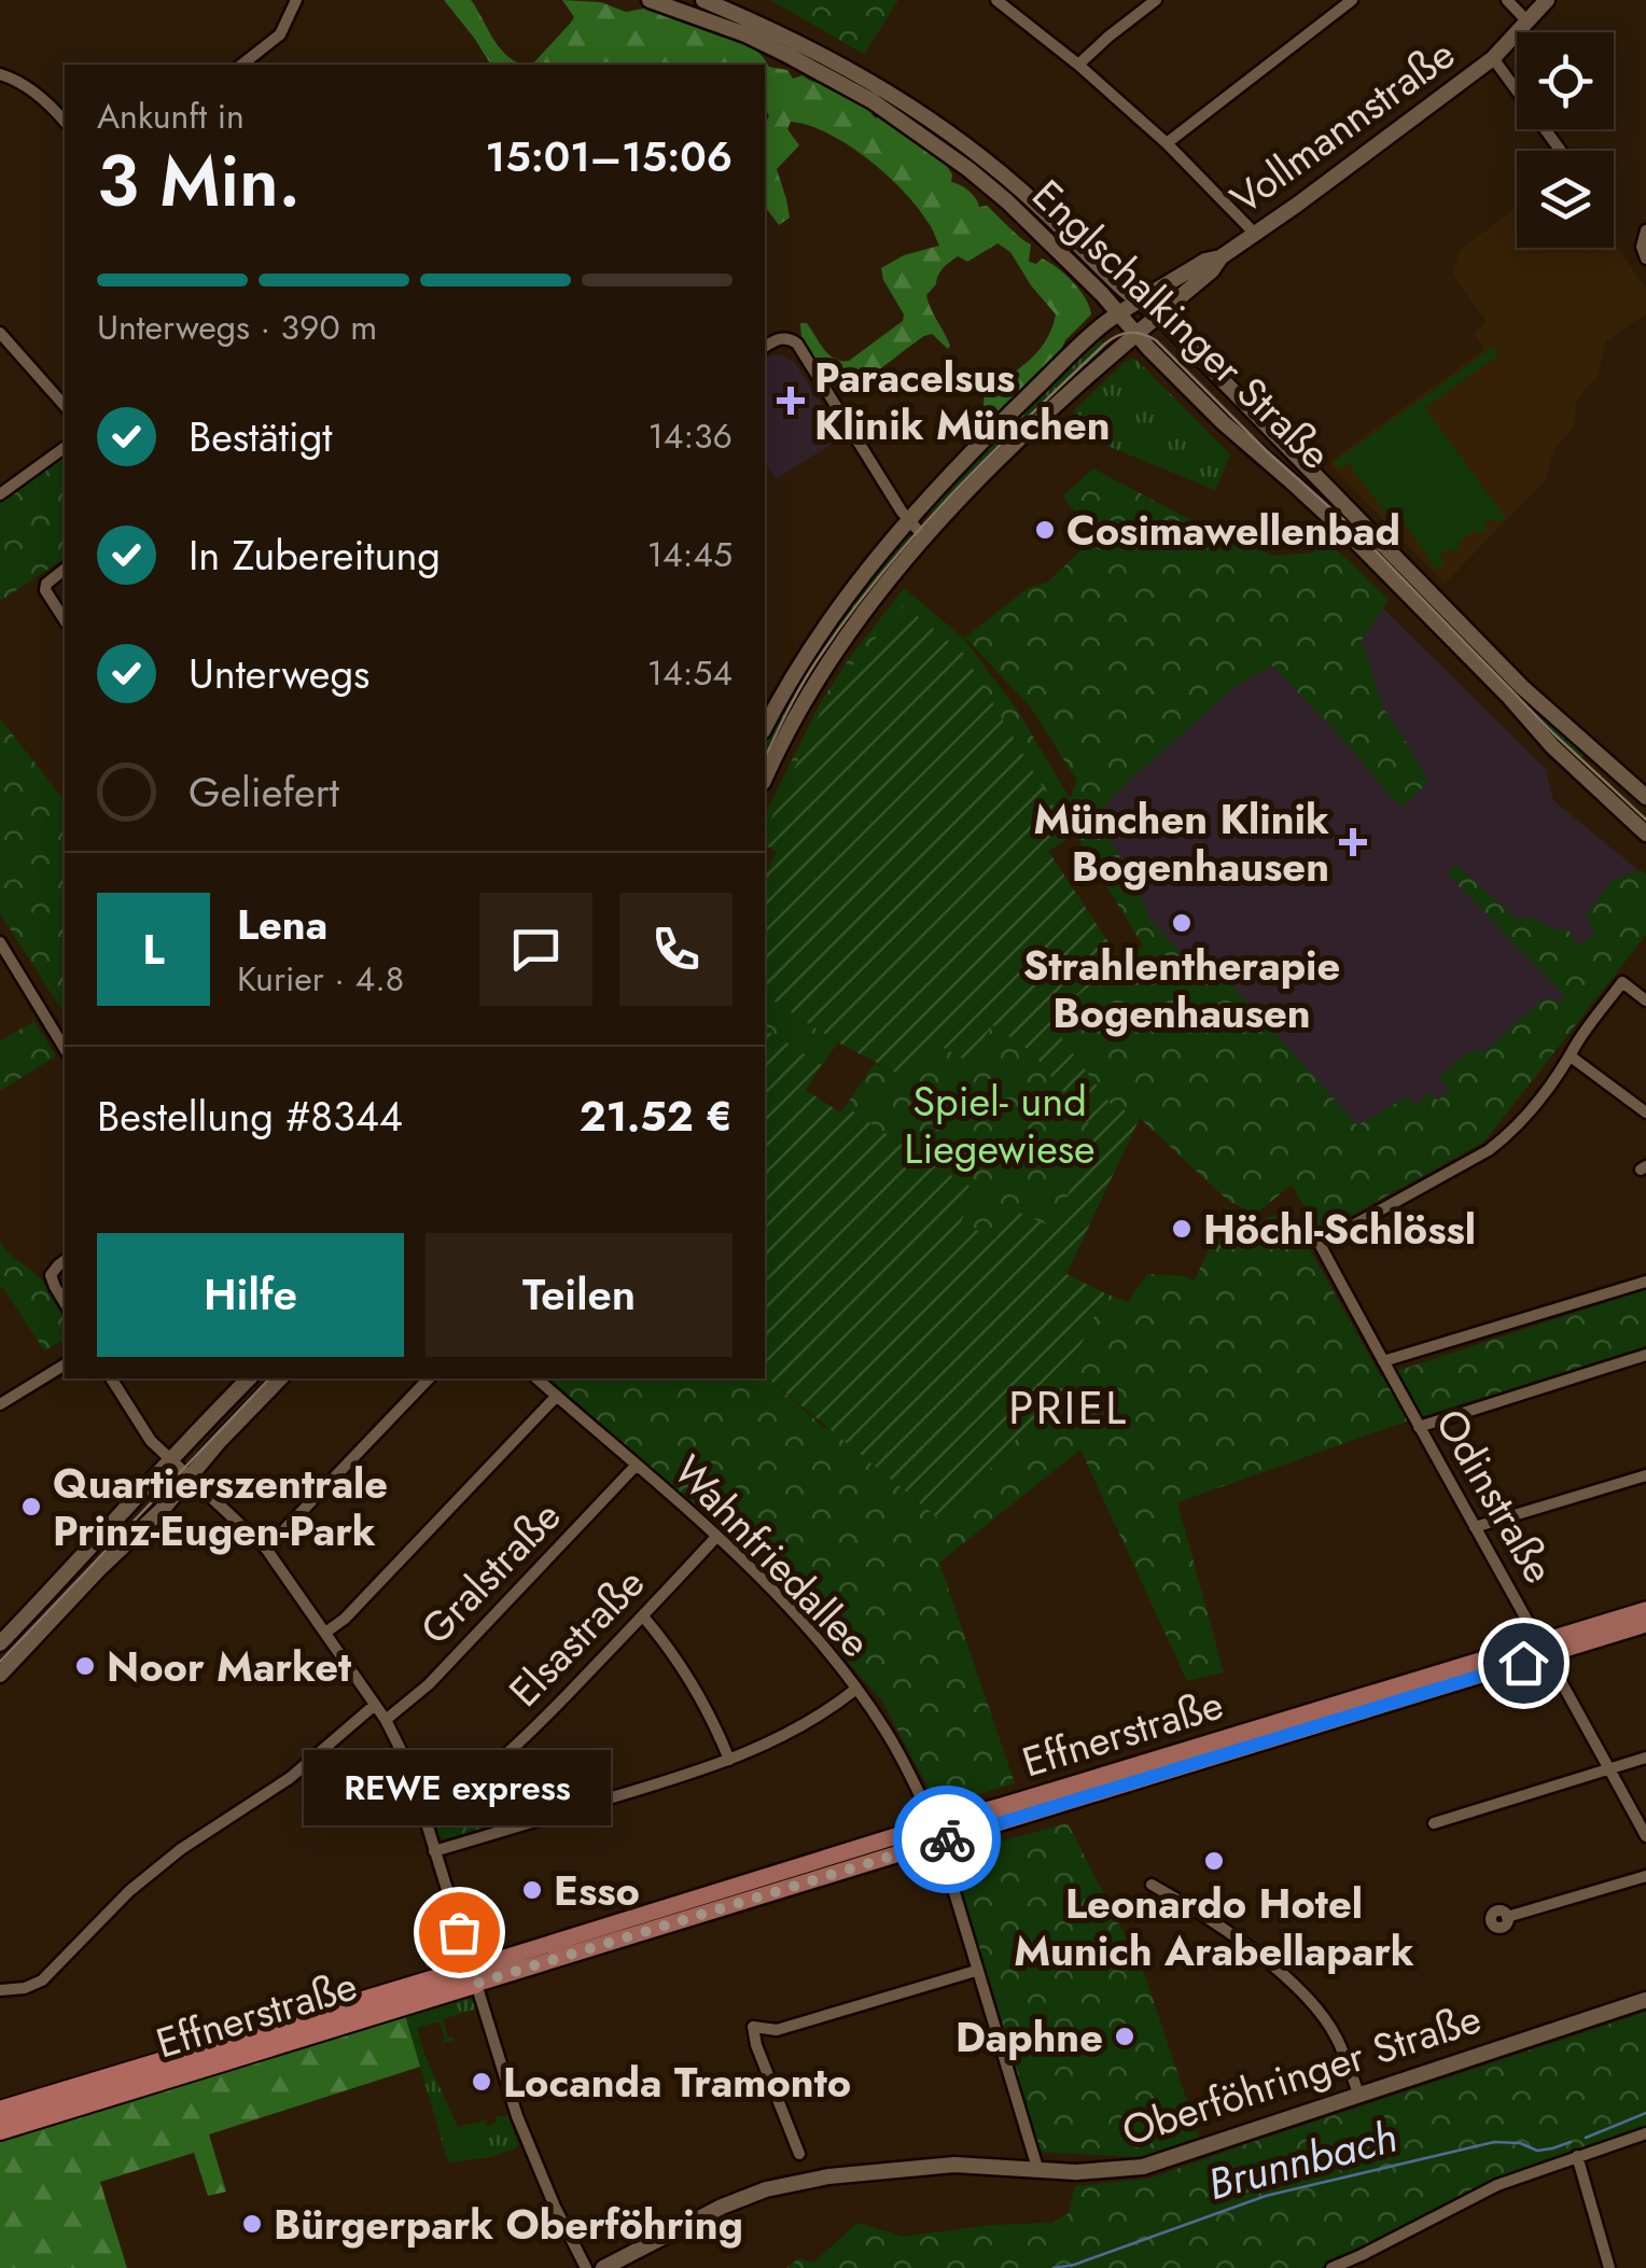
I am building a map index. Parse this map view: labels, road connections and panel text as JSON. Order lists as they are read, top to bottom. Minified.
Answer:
{"streets":{"highway":["Effnerstraße"],"main road":["Vollmannstraße","Englschalkinger Straße","Oberföhringer Straße"],"street":["Odinstraße","Wahnfriedallee","Gralstraße","Elsastraße"]},"crossings":[["Vollmannstraße","Englschalkinger Straße"],["Odinstraße","Effnerstraße"],["Wahnfriedallee","Gralstraße"],["Wahnfriedallee","Elsastraße"],["Wahnfriedallee","Effnerstraße"],["Wahnfriedallee","Oberföhringer Straße"]],"districts":["PRIEL"],"water":["Brunnbach"],"parks":["Spiel- und Liegewiese"],"places":{"health":["Paracelsus Klinik München","München Klinik Bogenhausen"],"other":["Cosimawellenbad","Strahlentherapie Bogenhausen","Höchl-Schlössl","Quartierszentrale Prinz-Eugen-Park","Noor Market","Leonardo Hotel Munich Arabellapark","Esso","REWE express","Daphne","Locanda Tramonto","Bürgerpark Oberföhring"]},"page":{"heading":["3 Min.","Ankunft in","15:01–15:06"],"panel":["Lena","Kurier · 4.8","Bestellung #8344","21.52 €"],"bar":"Unterwegs · 390 m","list":[["Bestätigt","14:36"],["In Zubereitung","14:45"],["Unterwegs","14:54"],"Geliefert"],"round":"L","buttons":["Hilfe","Teilen"],"bubble":"REWE express"}}
